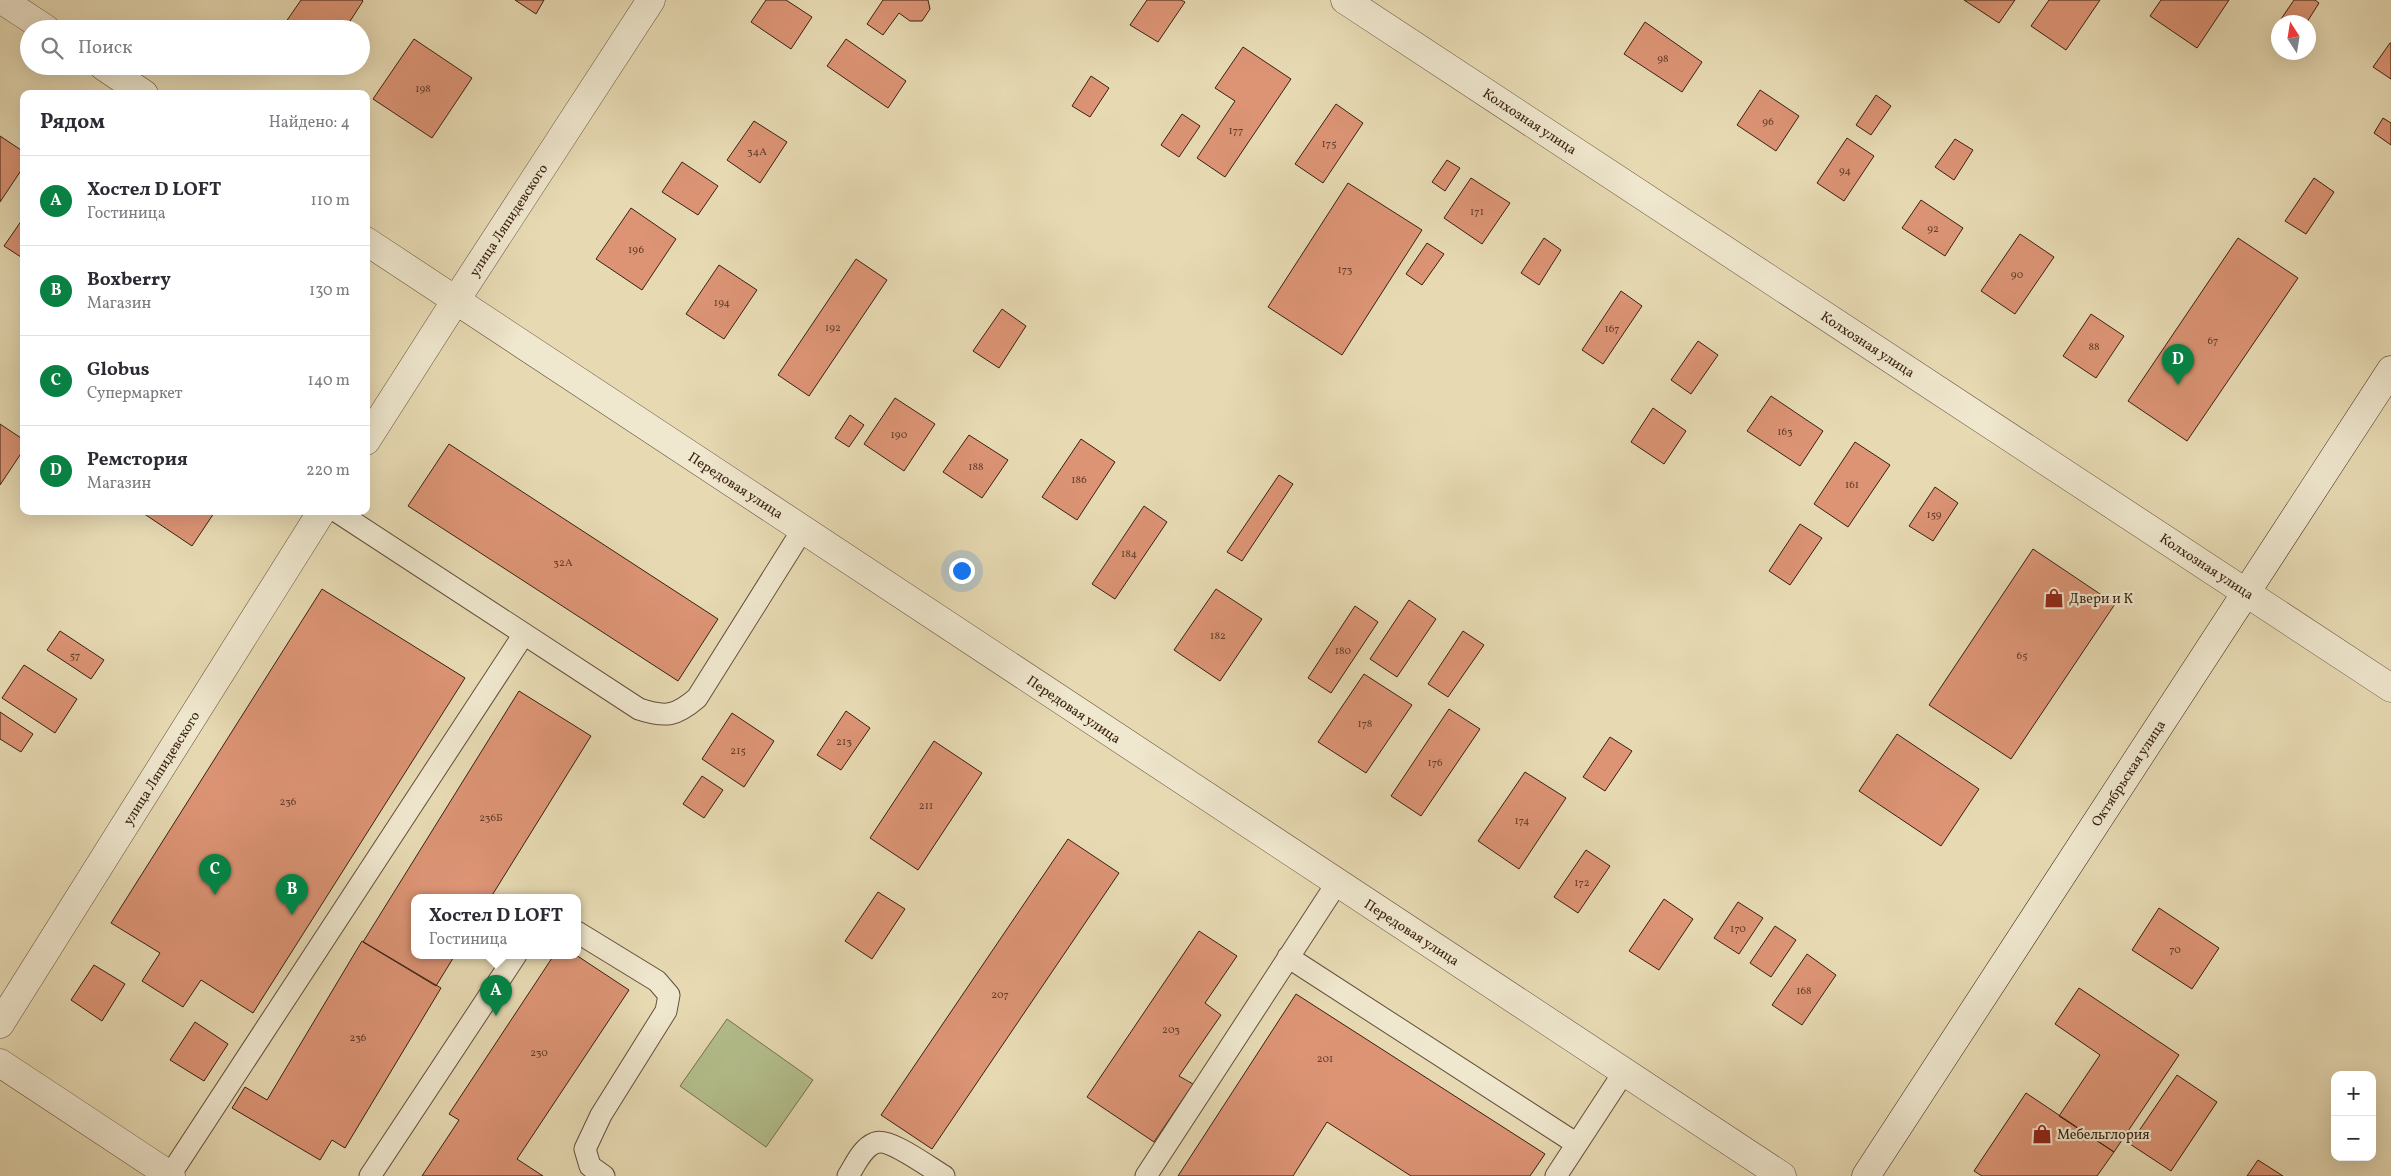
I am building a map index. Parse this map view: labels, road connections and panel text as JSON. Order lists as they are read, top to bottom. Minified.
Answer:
{"streets":{"street":["Колхозная улица","улица Ляпидевского","Передовая улица","Октябрьская улица"]},"crossings":[["Колхозная улица","Октябрьская улица"],["улица Ляпидевского","Передовая улица"]],"places":{"shop":["Двери и К","Мебельглория"]},"house_numbers":["98","198","96","177","175","34А","94","171","92","196","173","90","194","192","167","67","88","163","190","188","186","161","159","184","32А","182","180","57","65","178","213","215","176","236","211","236Б","174","172","170","70","168","207","203","236","230","201"],"north":"top","page":{"search":"Поиск","heading":["Рядом","Найдено: 4"],"list":[{"mark":"A","name":"Хостел D LOFT","note":"Гостиница","value":"110 m"},{"mark":"B","name":"Boxberry","note":"Магазин","value":"130 m"},{"mark":"C","name":"Globus","note":"Супермаркет","value":"140 m"},{"mark":"D","name":"Ремстория","note":"Магазин","value":"220 m"}],"pins":["D","C","B","A"],"popup":["Хостел D LOFT","Гостиница"],"map_buttons":["+","−"]}}
